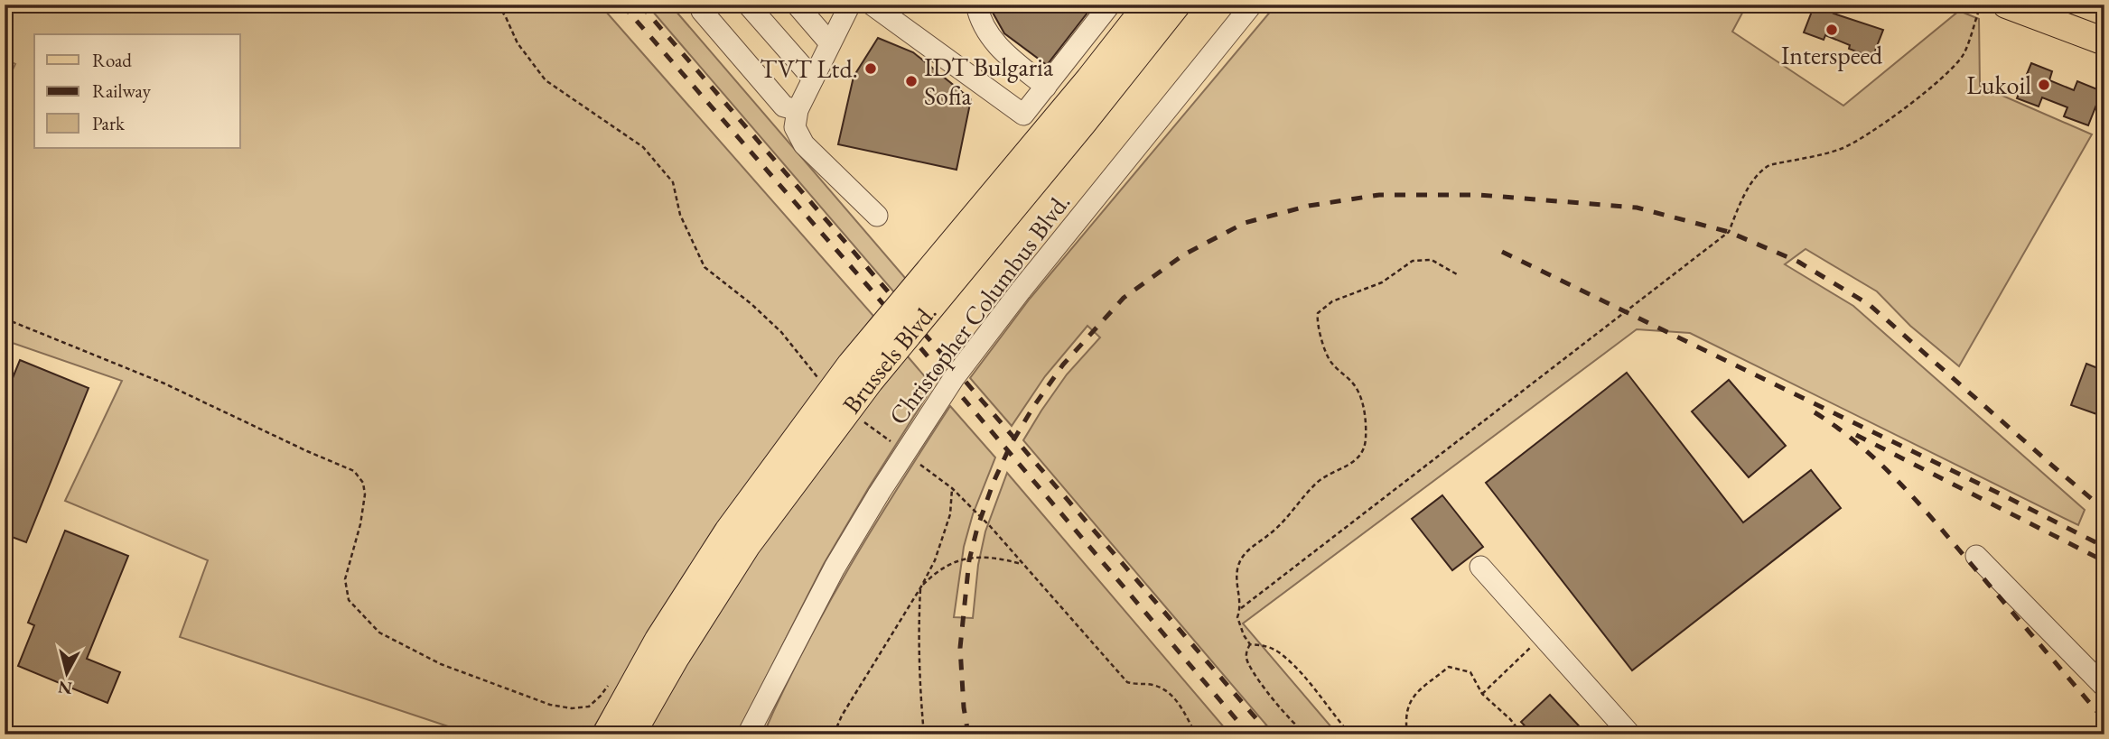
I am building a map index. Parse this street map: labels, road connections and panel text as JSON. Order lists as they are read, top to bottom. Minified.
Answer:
{"streets":{"main road":["Brussels Blvd."],"street":["Christopher Columbus Blvd."]},"places":["Interspeed","TVT Ltd.","IDT Bulgaria Sofia","Lukoil"],"legend":["Road","Railway","Park"],"north":"bottom"}
